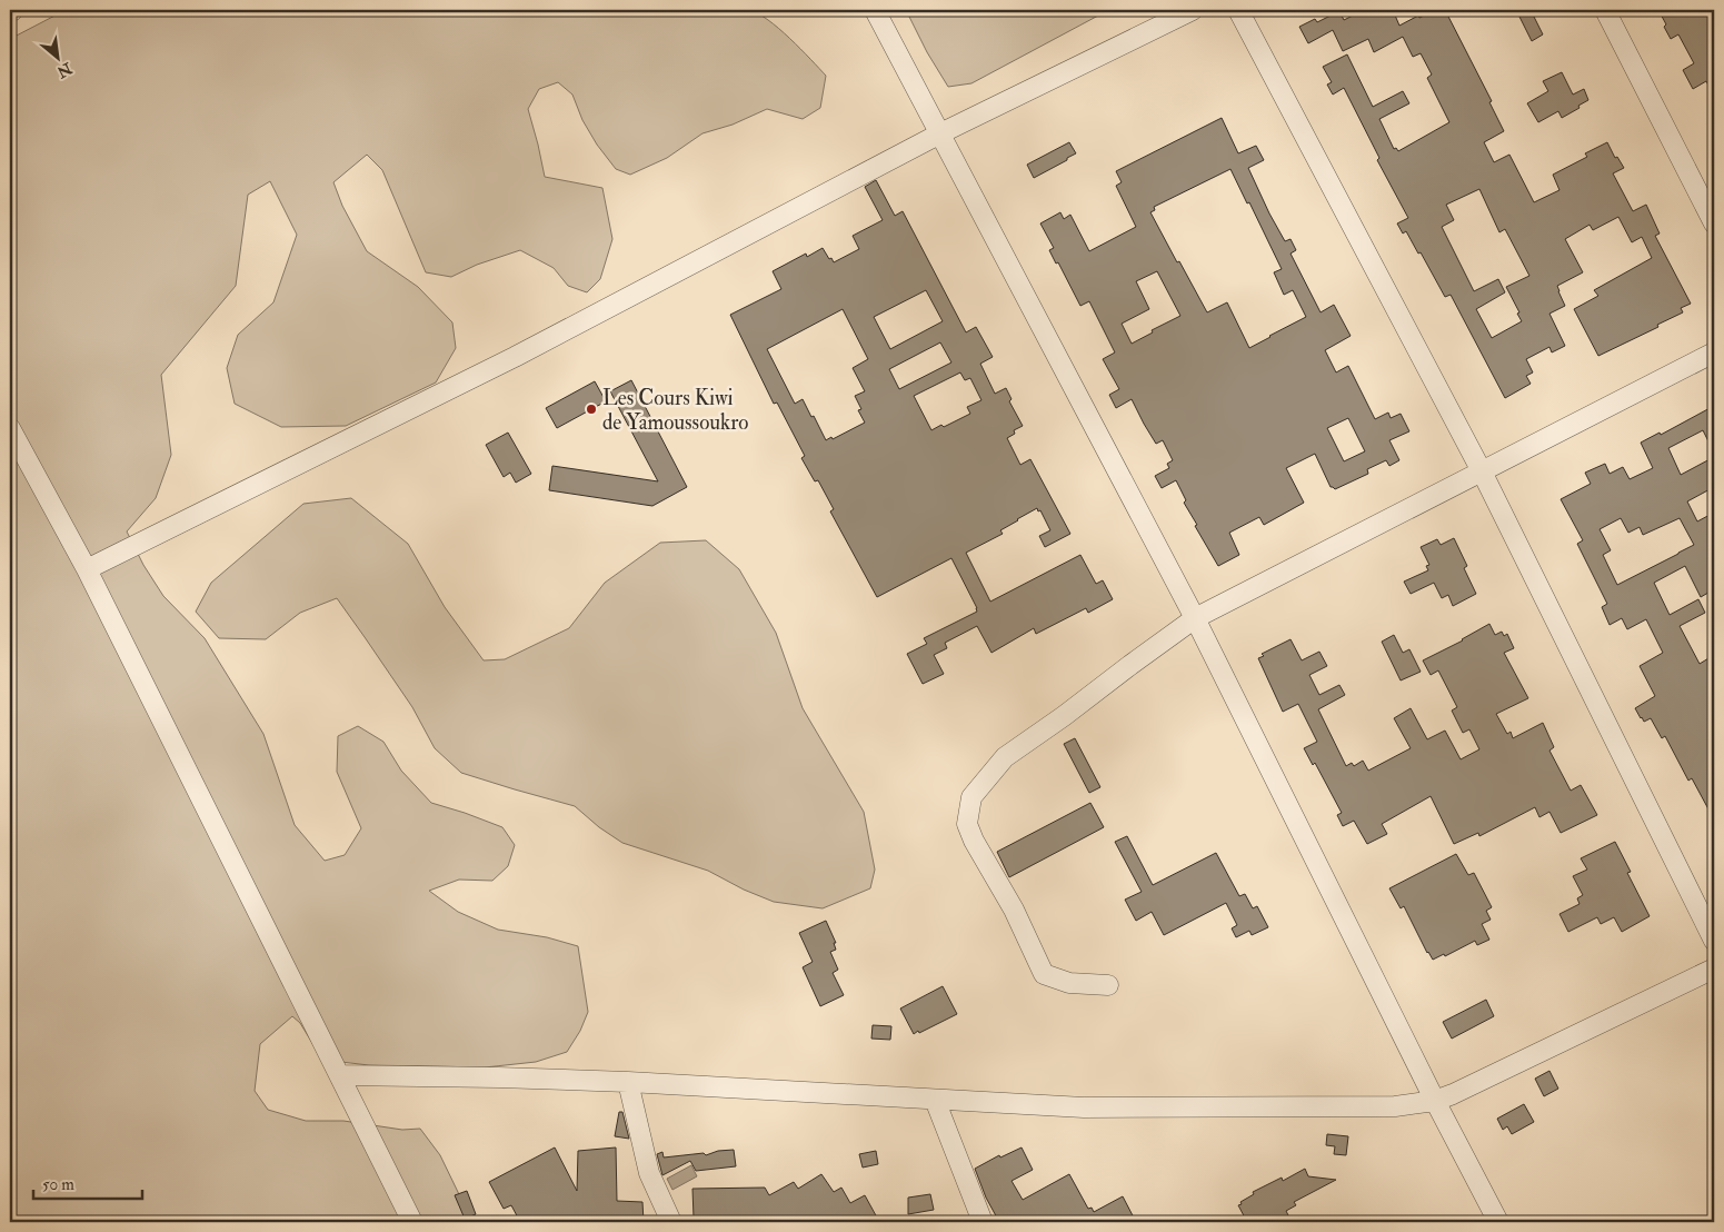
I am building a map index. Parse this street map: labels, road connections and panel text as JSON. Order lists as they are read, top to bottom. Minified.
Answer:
{"places":["Les Cours Kiwi de Yamoussoukro"],"scale_bar":"50 m","north":"bottom right"}
